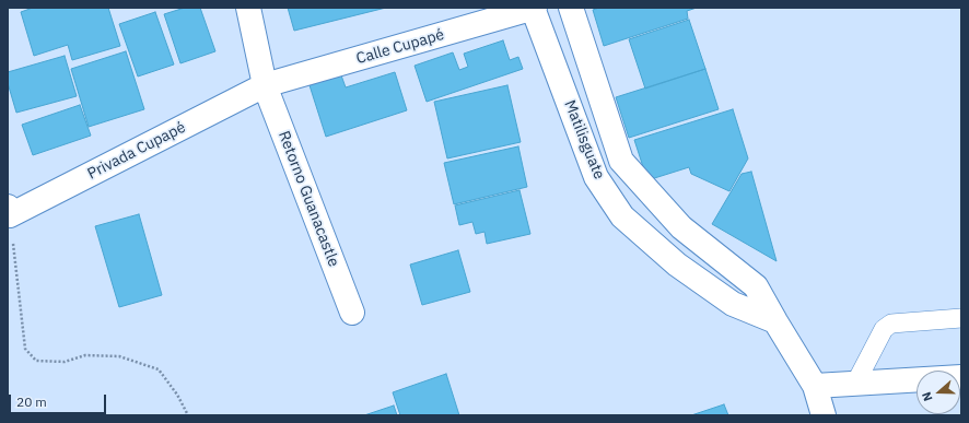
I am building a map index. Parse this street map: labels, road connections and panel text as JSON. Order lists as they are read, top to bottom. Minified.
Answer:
{"streets":{"street":["Calle Cupapé","Matilisguate","Privada Cupapé","Retorno Guanacastle"]},"crossings":[["Calle Cupapé","Matilisguate"],["Calle Cupapé","Privada Cupapé"],["Calle Cupapé","Retorno Guanacastle"],["Privada Cupapé","Retorno Guanacastle"]],"scale_bar":"20 m","north":"left"}
